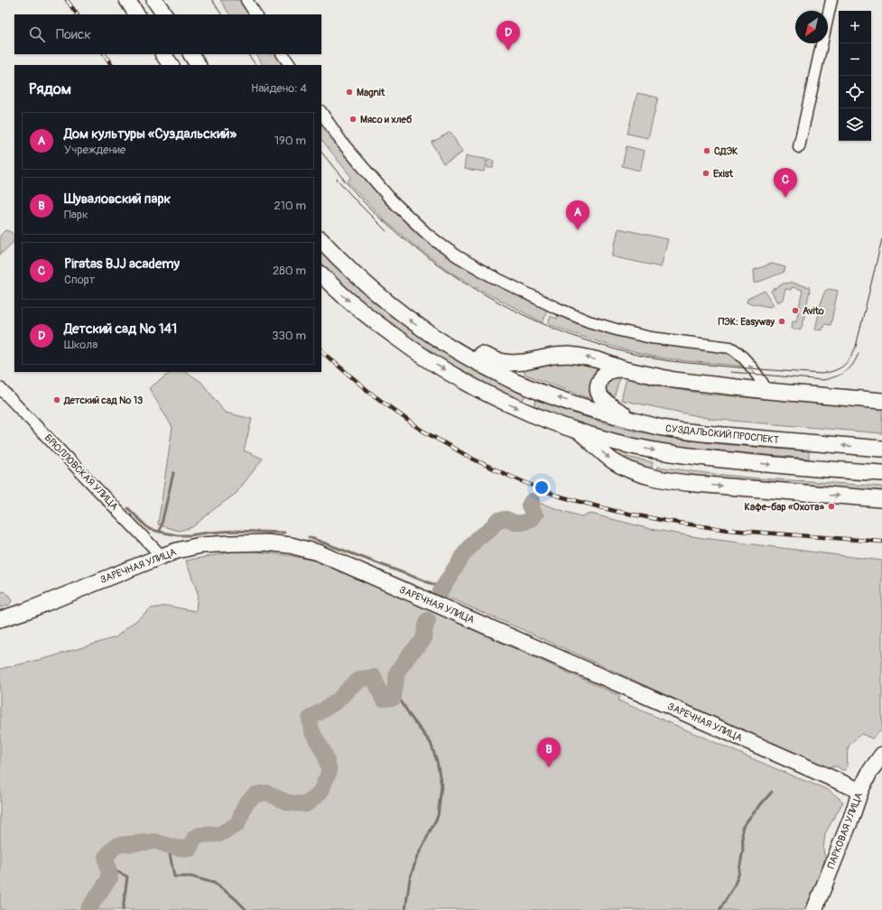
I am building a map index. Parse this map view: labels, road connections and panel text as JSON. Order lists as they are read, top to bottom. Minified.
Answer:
{"streets":{"main road":["СУЗДАЛЬСКИЙ ПРОСПЕКТ","ЗАРЕЧНАЯ УЛИЦА","ПАРКОВАЯ УЛИЦА"],"street":["БРЮЛЛОВСКАЯ УЛИЦА"]},"crossings":[["БРЮЛЛОВСКАЯ УЛИЦА","ЗАРЕЧНАЯ УЛИЦА"],["ЗАРЕЧНАЯ УЛИЦА","ПАРКОВАЯ УЛИЦА"]],"places":["Magnit","Мясо и хлеб","СДЭК","Exist","Avito","ПЭК: Easyway","Детский сад № 13","Кафе-бар «Охота»"],"north":"bottom left","page":{"map_buttons":["+","−"],"search":"Поиск","pins":["D","C","A","B"],"heading":["Рядом","Найдено: 4"],"list":[{"mark":"A","name":"Дом культуры «Суздальский»","note":"Учреждение","value":"190 m"},{"mark":"B","name":"Шуваловский парк","note":"Парк","value":"210 m"},{"mark":"C","name":"Piratas BJJ academy","note":"Спорт","value":"280 m"},{"mark":"D","name":"Детский сад № 141","note":"Школа","value":"330 m"}]}}
